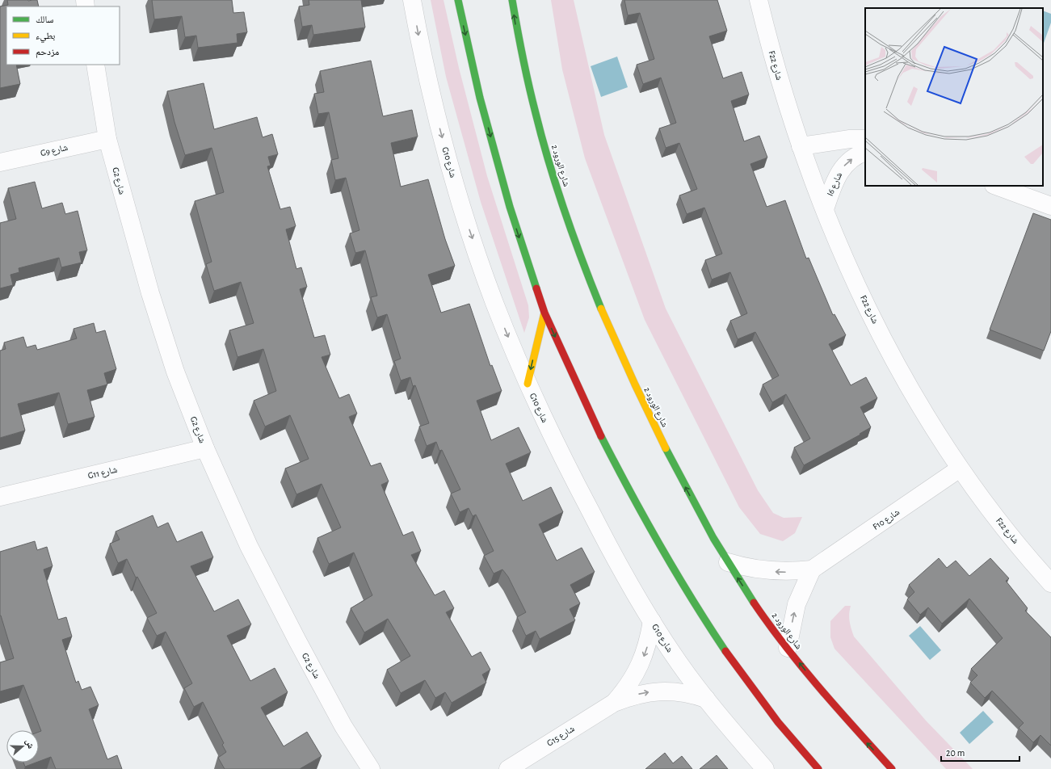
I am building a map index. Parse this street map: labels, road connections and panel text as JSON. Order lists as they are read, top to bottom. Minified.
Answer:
{"streets":{"street":["F22 شارع","G9 شارع","G10 شارع","شارع الورود 2","G2 شارع","I6 شارع","G11 شارع","F10 شارع","G15 شارع"]},"crossings":[["F22 شارع","I6 شارع"],["F22 شارع","F10 شارع"],["G9 شارع","G2 شارع"],["G10 شارع","G15 شارع"],["شارع الورود 2","F10 شارع"],["G2 شارع","G11 شارع"]],"one_way":["I6 شارع"],"legend":["سالك","بطيء","مزدحم"],"scale_bar":"20 m","north":"right"}
